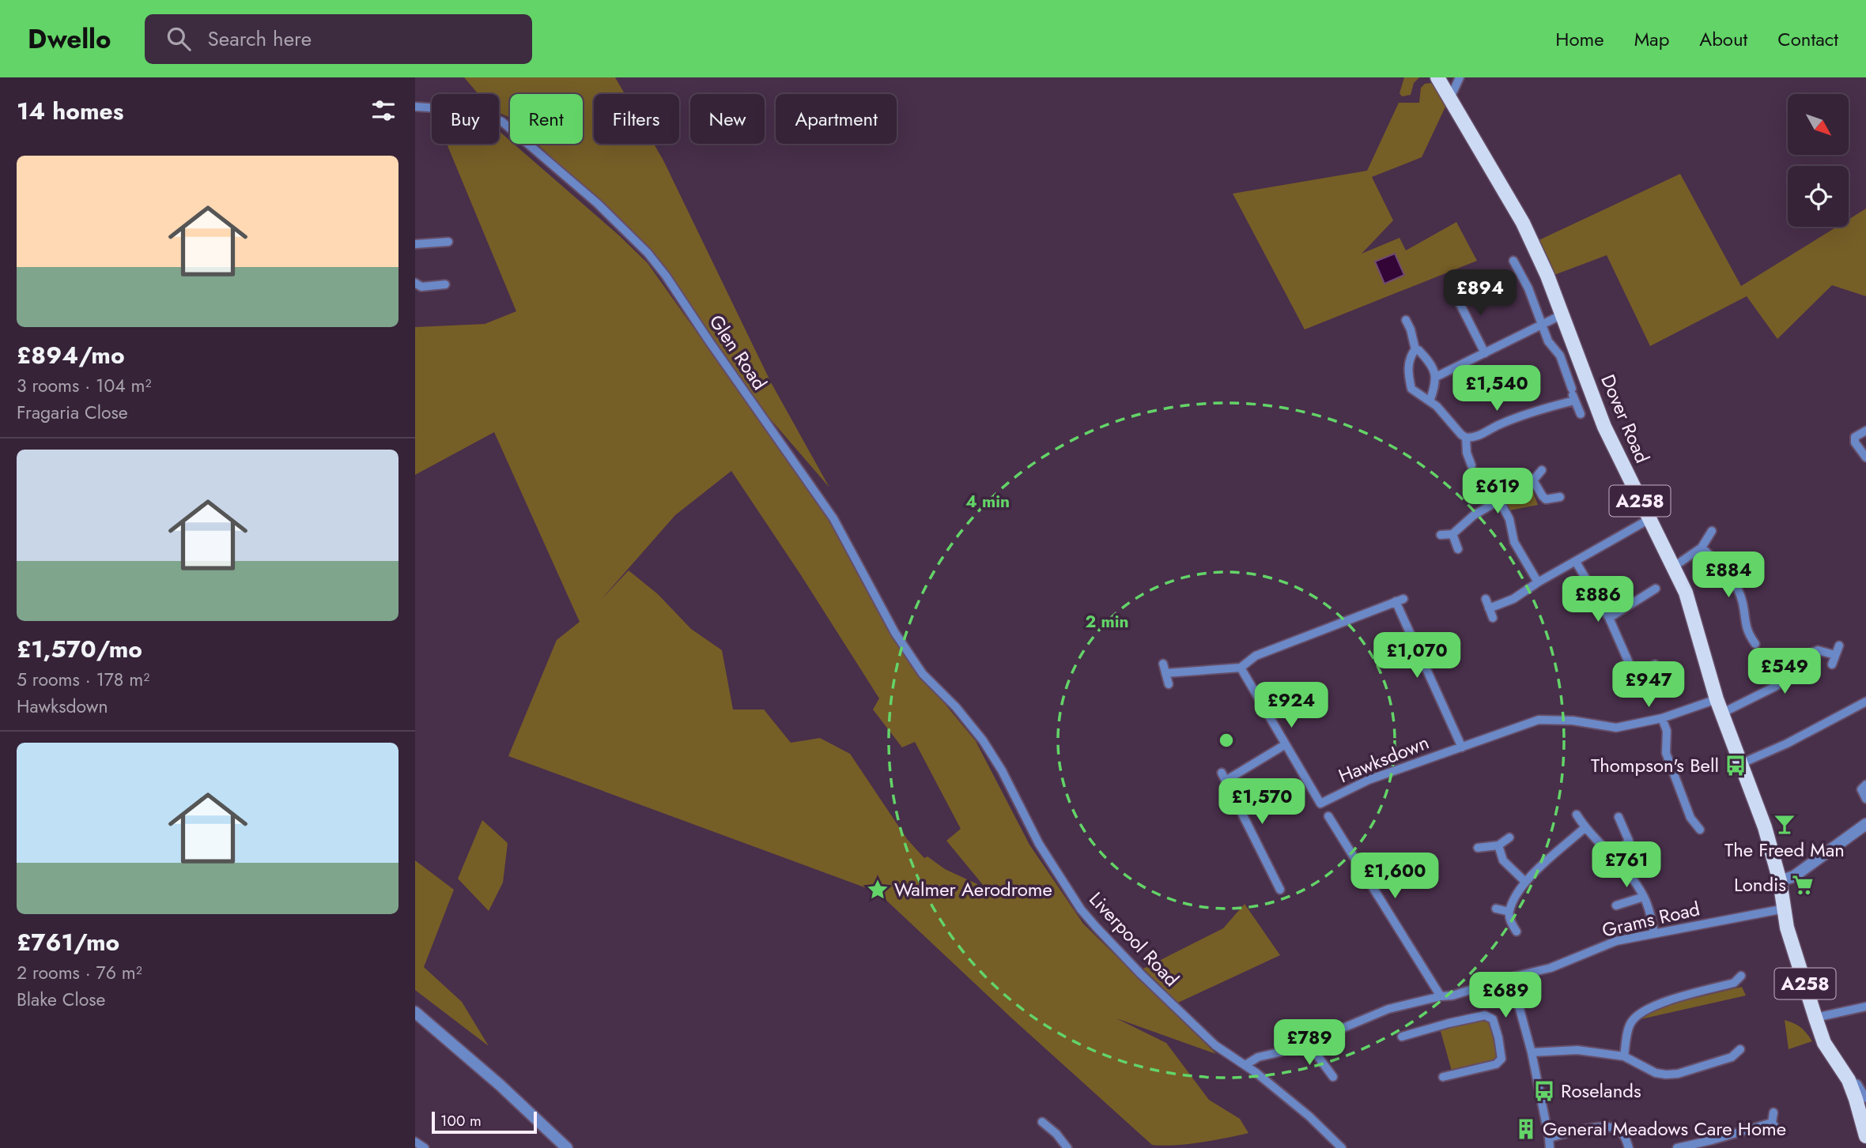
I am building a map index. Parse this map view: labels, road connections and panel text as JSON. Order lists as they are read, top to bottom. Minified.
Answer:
{"streets":{"main road":["Dover Road","A258"],"street":["Glen Road","Hawksdown","Grams Road","Liverpool Road"]},"crossings":[["Glen Road","Liverpool Road"],["Dover Road","A258"],["Dover Road","Hawksdown"],["A258","Grams Road"],["Grams Road","Liverpool Road"]],"places":{"bus stop":["Thompson's Bell","Roselands"],"bar":["The Freed Man"],"supermarket":["Londis"],"place":["Walmer Aerodrome"],"building":["General Meadows Care Home"]},"scale_bar":"100 m","north":"bottom right","page":{"header":"Dwello","search":"Search here","nav":["Home","Map","About","Contact"],"heading":"14 homes","chip":["Buy","Rent","Filters","New","Apartment"],"list":[{"name":"£894/mo","note":"3 rooms · 104 m² · Fragaria Close"},{"name":"£1,570/mo","note":"5 rooms · 178 m² · Hawksdown"},{"name":"£761/mo","note":"2 rooms · 76 m² · Blake Close"}],"price":["£894","£1,540","£619","£884","£886","£1,070","£549","£947","£924","£1,570","£761","£1,600","£689","£789"],"scale":"100 m"},"rings":["4 min","2 min"]}
